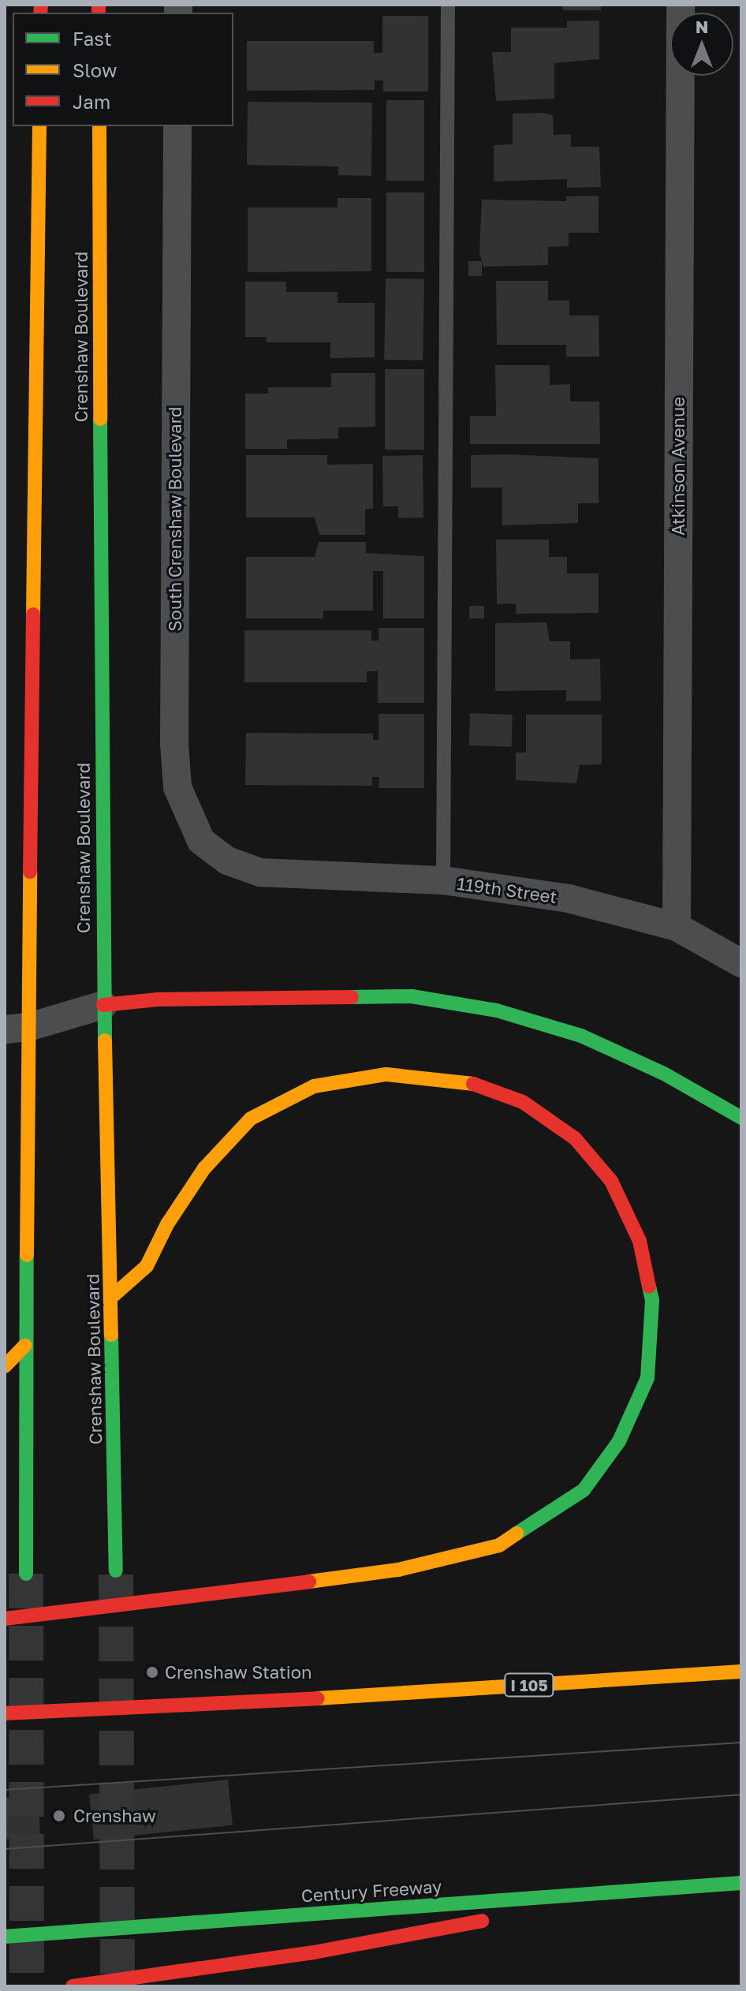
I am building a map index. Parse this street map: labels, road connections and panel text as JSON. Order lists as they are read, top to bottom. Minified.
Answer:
{"streets":{"main road":["Crenshaw Boulevard","I 105","Century Freeway"],"street":["Atkinson Avenue","South Crenshaw Boulevard","119th Street"]},"crossings":[["Atkinson Avenue","119th Street"],["South Crenshaw Boulevard","119th Street"]],"places":["Crenshaw Station","Crenshaw"],"legend":["Fast","Slow","Jam"],"north":"top"}
